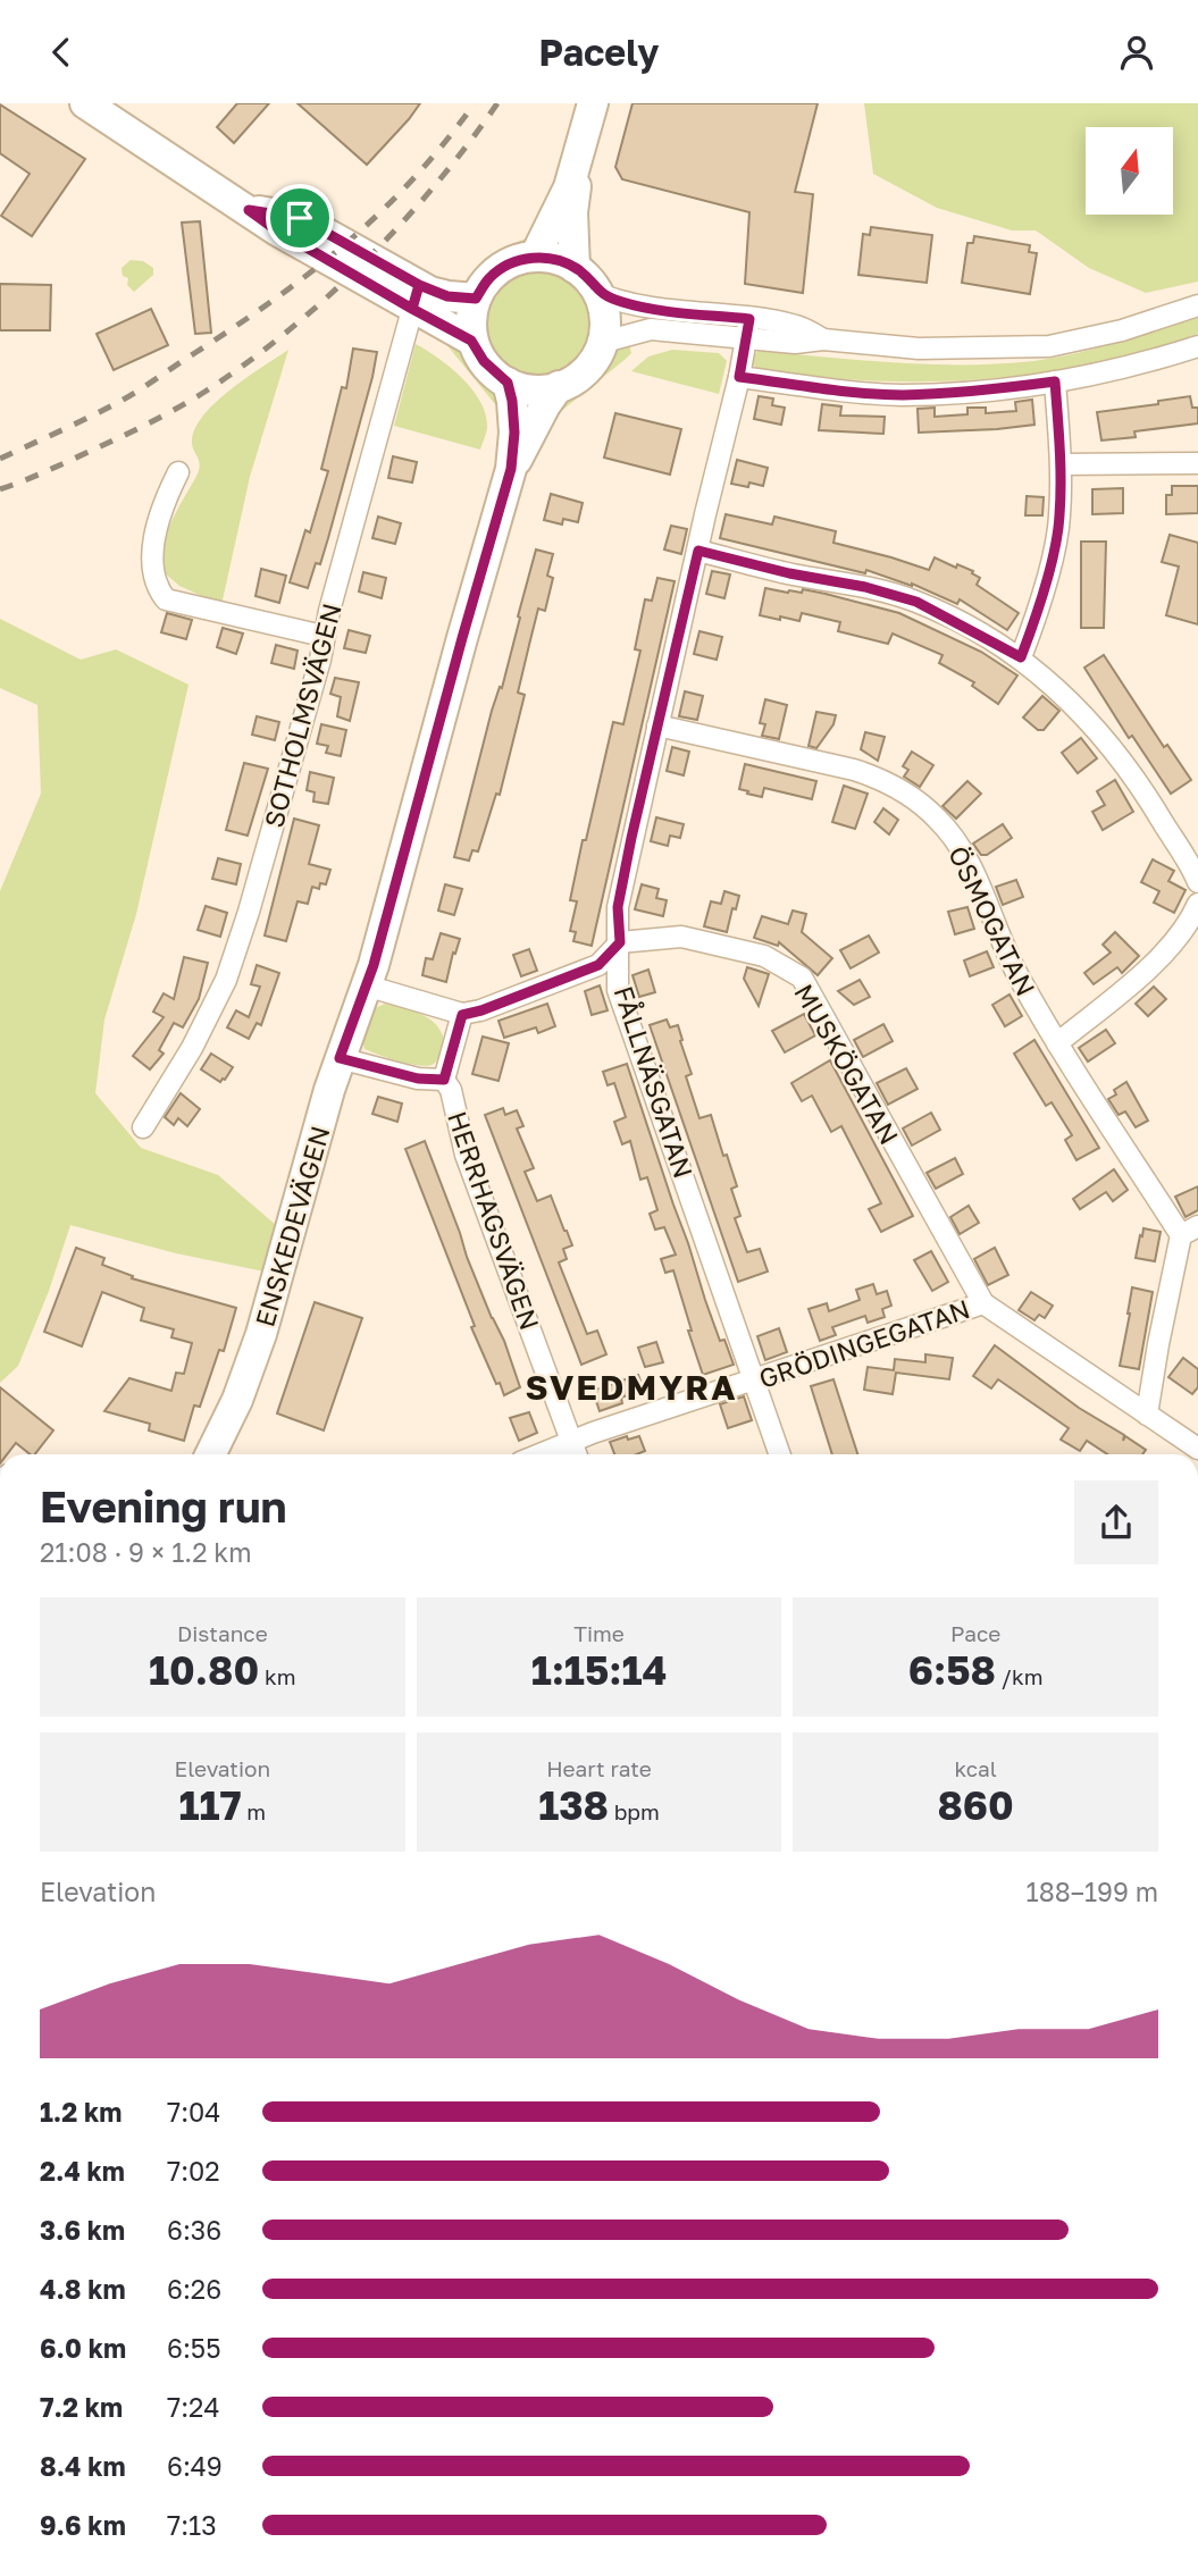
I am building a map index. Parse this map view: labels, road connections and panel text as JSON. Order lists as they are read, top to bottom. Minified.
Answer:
{"streets":{"street":["SOTHOLMSVÄGEN","ÖSMOGATAN","MUSKÖGATAN","FÅLLNÄSGATAN","HERRHAGSVÄGEN","ENSKEDEVÄGEN","GRÖDINGEGATAN"]},"crossings":[["ÖSMOGATAN","FÅLLNÄSGATAN"],["MUSKÖGATAN","FÅLLNÄSGATAN"],["MUSKÖGATAN","GRÖDINGEGATAN"],["FÅLLNÄSGATAN","GRÖDINGEGATAN"],["HERRHAGSVÄGEN","ENSKEDEVÄGEN"],["HERRHAGSVÄGEN","GRÖDINGEGATAN"]],"districts":["SVEDMYRA"],"north":"top","page":{"header":"Pacely","heading":["Evening run","21:08 · 9 × 1.2 km"],"stats":[["Distance","10.80 km"],["Time","1:15:14"],["Pace","6:58 /km"],["Elevation","117 m"],["Heart rate","138 bpm"],["kcal","860"]],"chart":["Elevation","188–199 m"],"list":[{"name":"1.2 km","note":"7:04"},{"name":"2.4 km","note":"7:02"},{"name":"3.6 km","note":"6:36"},{"name":"4.8 km","note":"6:26"},{"name":"6.0 km","note":"6:55"},{"name":"7.2 km","note":"7:24"},{"name":"8.4 km","note":"6:49"},{"name":"9.6 km","note":"7:13"}]}}
